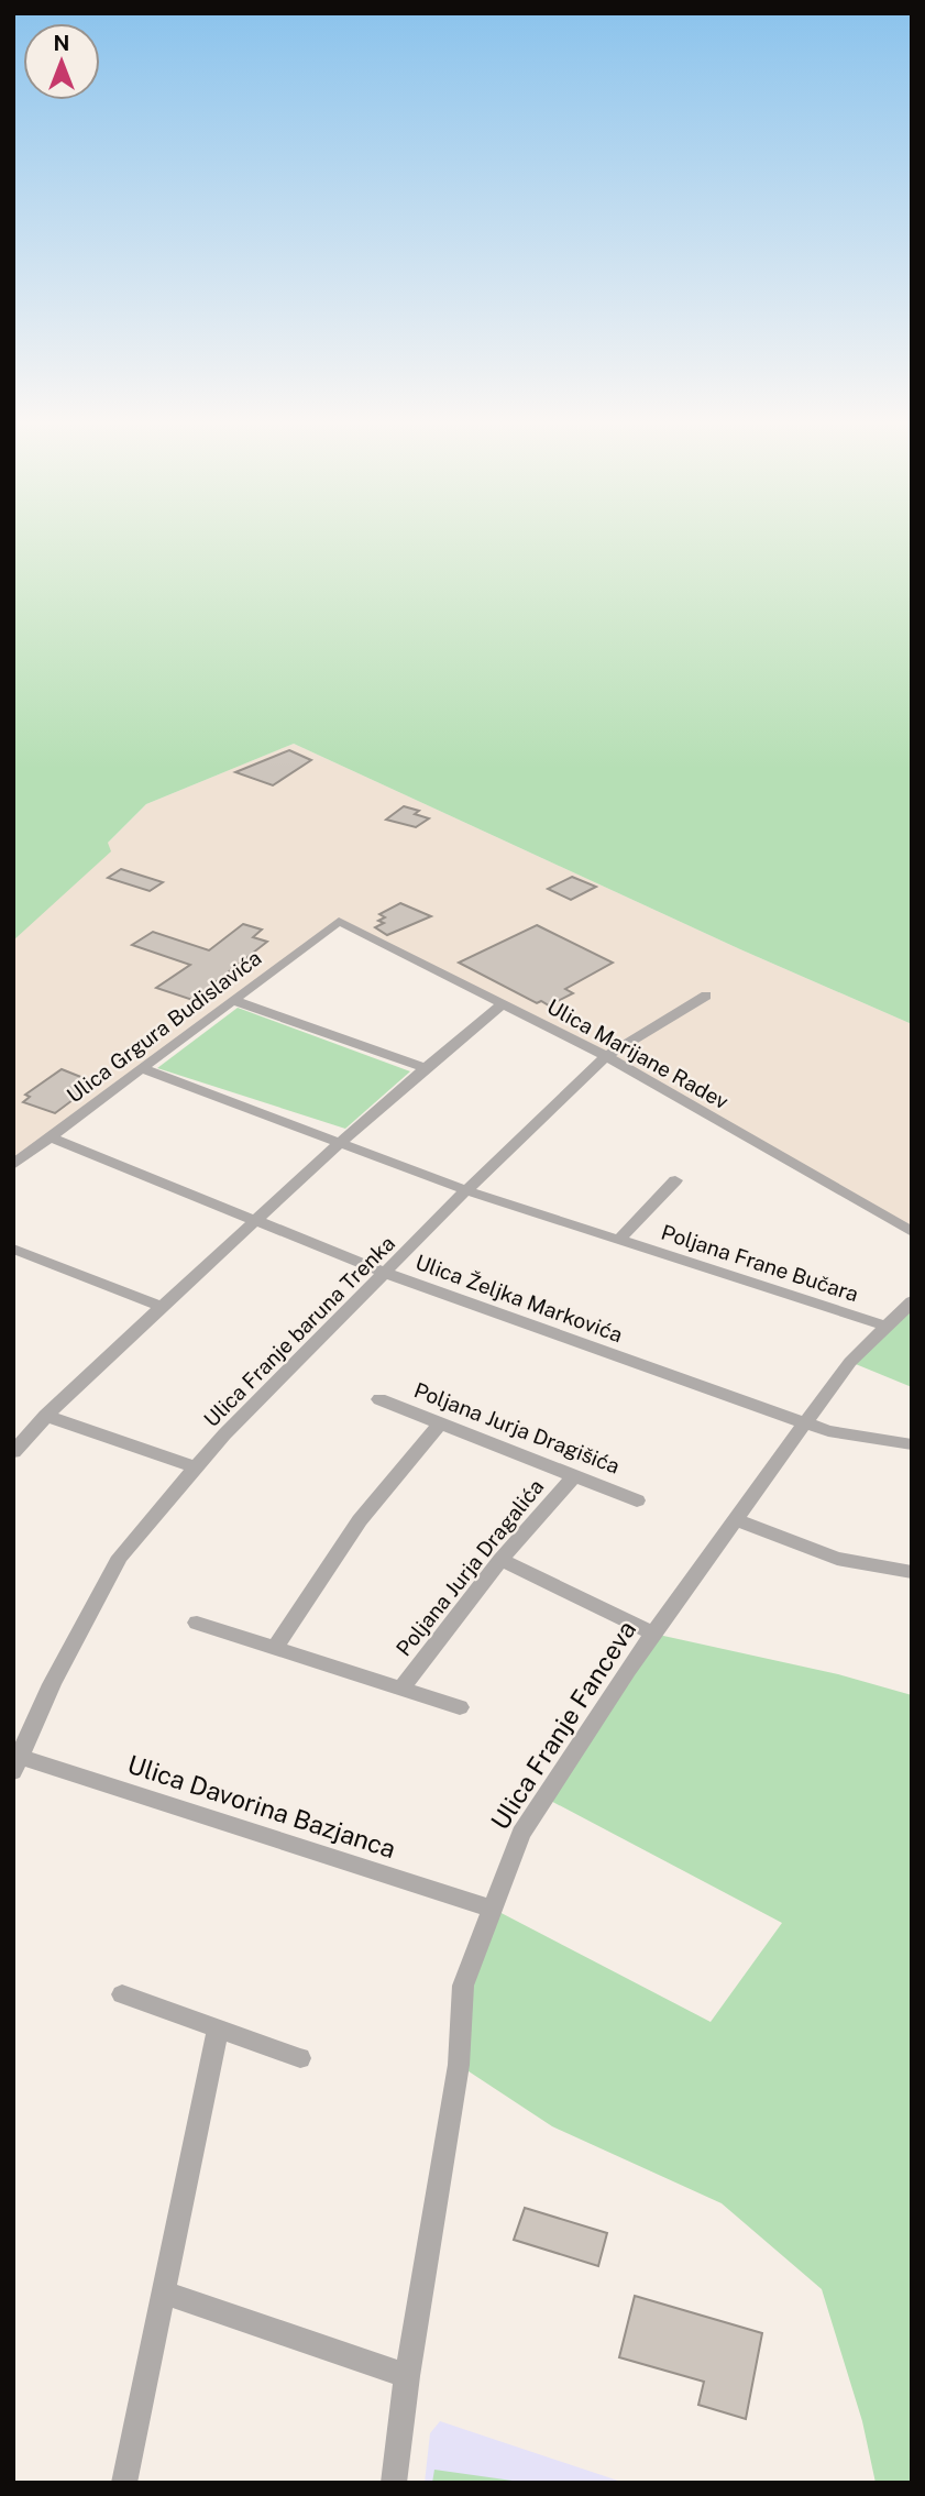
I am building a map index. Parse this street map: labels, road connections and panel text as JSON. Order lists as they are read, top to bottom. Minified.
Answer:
{"streets":{"street":["Ulica Grgura Budislavića","Ulica Marijane Radev","Poljana Frane Bučara","Ulica Željka Markovića","Ulica Franje baruna Trenka","Poljana Jurja Dragišića","Poljana Jurja Dragalića","Ulica Franje Fanceva","Ulica Davorina Bazjanca"]},"crossings":[["Ulica Grgura Budislavića","Ulica Marijane Radev"],["Ulica Grgura Budislavića","Poljana Frane Bučara"],["Ulica Grgura Budislavića","Ulica Željka Markovića"],["Ulica Marijane Radev","Ulica Franje baruna Trenka"],["Poljana Frane Bučara","Ulica Franje baruna Trenka"],["Poljana Frane Bučara","Ulica Franje Fanceva"],["Ulica Željka Markovića","Ulica Franje baruna Trenka"],["Ulica Željka Markovića","Ulica Franje Fanceva"],["Ulica Franje baruna Trenka","Ulica Davorina Bazjanca"],["Poljana Jurja Dragišića","Poljana Jurja Dragalića"],["Ulica Franje Fanceva","Ulica Davorina Bazjanca"]],"north":"top"}
